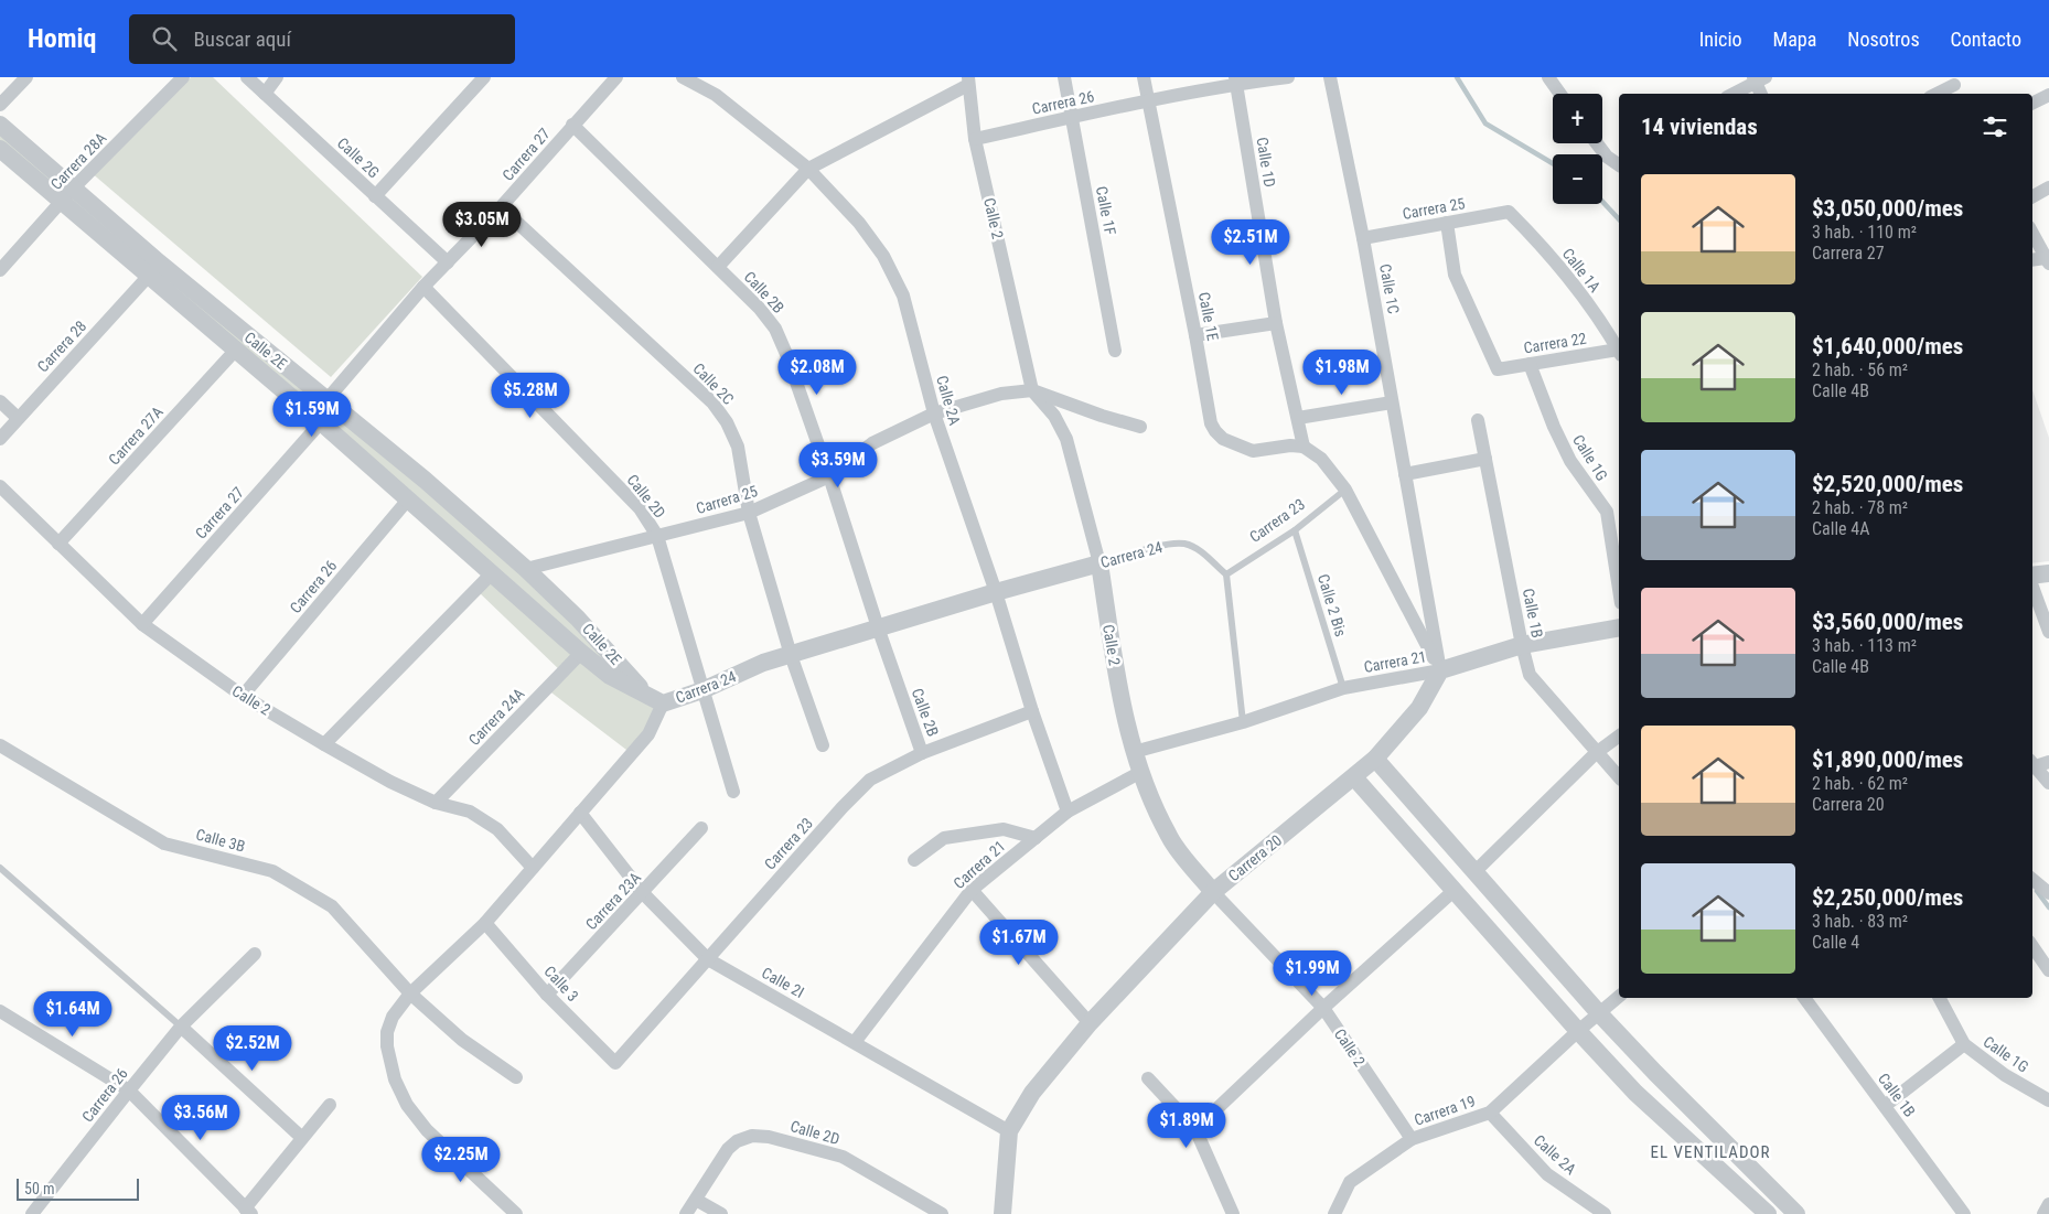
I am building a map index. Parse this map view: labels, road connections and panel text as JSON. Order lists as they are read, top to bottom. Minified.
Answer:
{"streets":{"street":["Carrera 26","Carrera 27","Calle 2G","Carrera 28A","Calle 1D","Carrera 25","Calle 1F","Calle 2","Calle 1A","Calle 1C","Calle 2B","Calle 1E","Carrera 22","Carrera 28","Calle 2E","Calle 2C","Calle 2A","Carrera 27A","Calle 1G","Calle 2D","Carrera 23","Carrera 24","Calle 1B","Carrera 21","Carrera 24A","Calle 3B","Carrera 20","Carrera 23A","Calle 2I","Calle 3","Carrera 19"],"lane":["Calle 2 Bis"]},"crossings":[["Carrera 26","Calle 1D"],["Carrera 26","Calle 1F"],["Carrera 26","Calle 2"],["Carrera 26","Calle 1E"],["Carrera 26","Calle 2E"],["Carrera 27","Calle 2G"],["Carrera 27","Calle 2"],["Carrera 27","Calle 2B"],["Carrera 27","Calle 2E"],["Carrera 27","Calle 2C"],["Carrera 27","Calle 2D"],["Carrera 28A","Calle 2E"],["Calle 1D","Calle 1E"],["Carrera 25","Calle 2"],["Carrera 25","Calle 1A"],["Carrera 25","Calle 1C"],["Carrera 25","Calle 2B"],["Carrera 25","Carrera 22"],["Carrera 25","Calle 2E"],["Carrera 25","Calle 2C"],["Carrera 25","Calle 2A"],["Carrera 25","Calle 2D"],["Calle 2","Carrera 27A"],["Calle 2","Carrera 24"],["Calle 2","Carrera 21"],["Calle 2","Carrera 24A"],["Calle 2","Carrera 20"],["Calle 2","Carrera 19"],["Calle 1C","Carrera 21"],["Calle 1C","Carrera 20"],["Calle 2B","Carrera 23"],["Calle 2B","Carrera 24"],["Carrera 22","Calle 1G"],["Carrera 28","Calle 2E"],["Calle 2E","Carrera 27A"],["Calle 2E","Carrera 24"],["Calle 2E","Carrera 24A"],["Calle 2C","Carrera 24"],["Calle 2A","Carrera 23"],["Calle 2A","Carrera 24"],["Calle 2A","Carrera 21"],["Calle 2A","Carrera 19"],["Calle 2D","Carrera 24"],["Carrera 23","Carrera 24"],["Carrera 23","Calle 2 Bis"],["Carrera 23","Calle 2I"],["Carrera 23","Calle 3"],["Carrera 24","Calle 3B"],["Carrera 24","Calle 2I"],["Carrera 24","Calle 3"],["Calle 2 Bis","Carrera 21"],["Carrera 21","Carrera 20"],["Carrera 21","Calle 2I"],["Carrera 20","Calle 2I"],["Carrera 23A","Calle 2I"],["Carrera 23A","Calle 3"]],"districts":["EL VENTILADOR"],"scale_bar":"50 m","page":{"header":"Homiq","search":"Buscar aquí","nav":["Inicio","Mapa","Nosotros","Contacto"],"map_buttons":["+","−"],"heading":"14 viviendas","list":[{"name":"$3,050,000/mes","note":"3 hab. · 110 m² · Carrera 27"},{"name":"$1,640,000/mes","note":"2 hab. · 56 m² · Calle 4B"},{"name":"$2,520,000/mes","note":"2 hab. · 78 m² · Calle 4A"},{"name":"$3,560,000/mes","note":"3 hab. · 113 m² · Calle 4B"},{"name":"$1,890,000/mes","note":"2 hab. · 62 m² · Carrera 20"},{"name":"$2,250,000/mes","note":"3 hab. · 83 m² · Calle 4"}],"price":["$3.05M","$2.51M","$2.08M","$1.98M","$5.28M","$1.59M","$3.59M","$1.67M","$1.99M","$1.64M","$2.52M","$3.56M","$1.89M","$2.25M"],"scale":"50 m"}}
